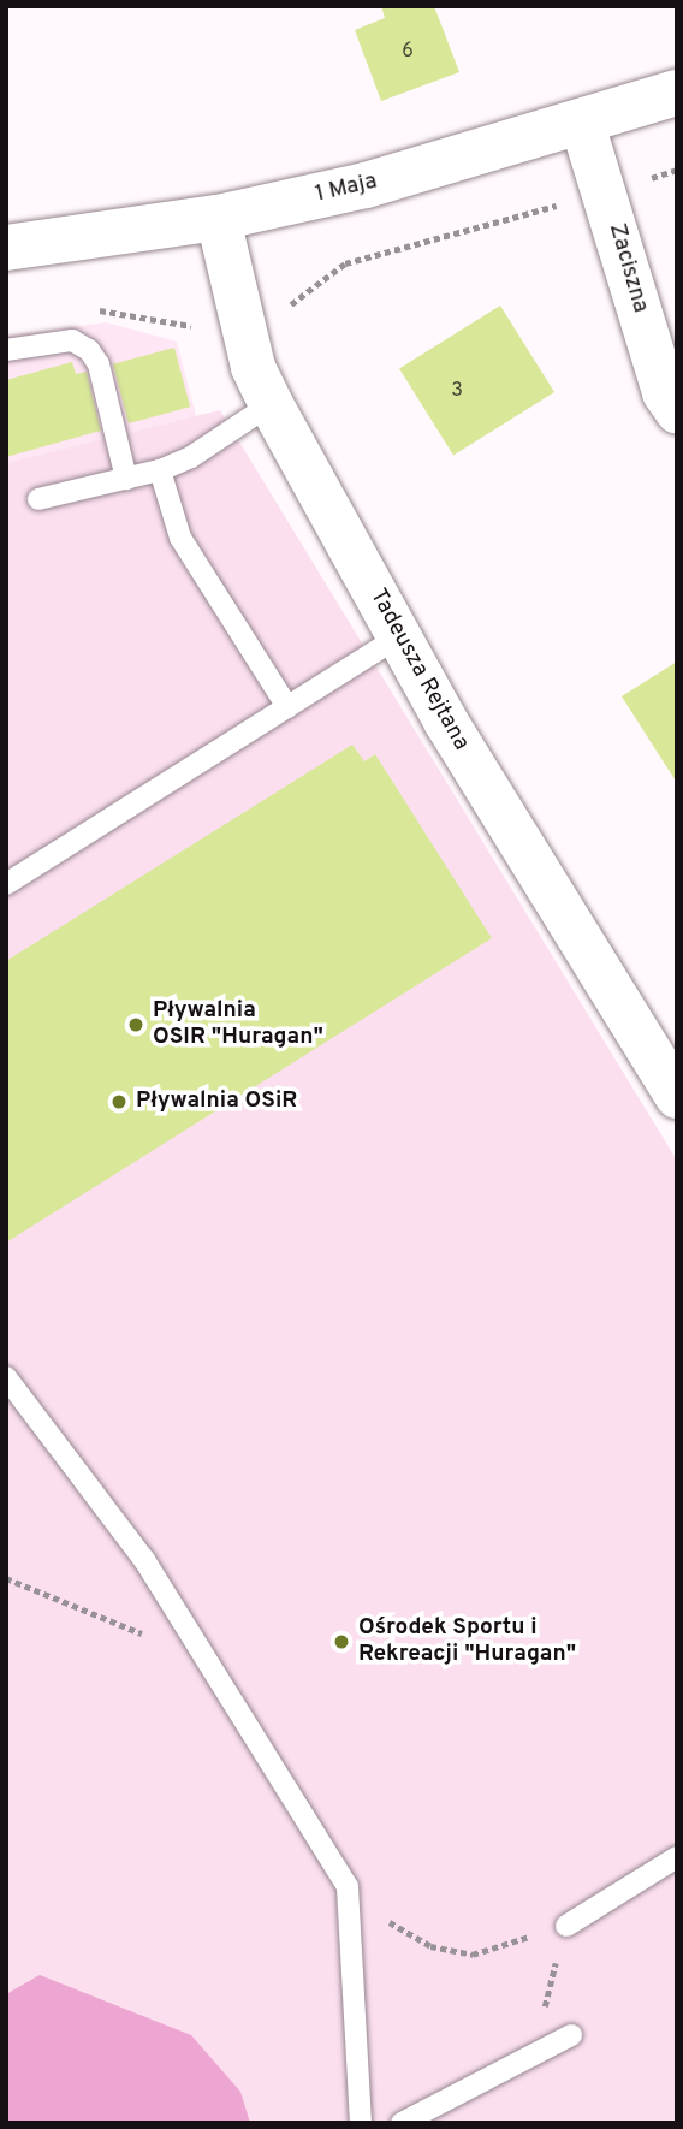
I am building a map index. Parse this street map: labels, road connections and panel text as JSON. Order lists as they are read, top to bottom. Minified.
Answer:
{"streets":{"main road":["1 Maja"],"street":["Zaciszna","Tadeusza Rejtana"]},"crossings":[["1 Maja","Zaciszna"],["1 Maja","Tadeusza Rejtana"]],"places":["Pływalnia OSIR \"Huragan\"","Pływalnia OSiR","Ośrodek Sportu i Rekreacji \"Huragan\""],"house_numbers":["6","3"]}
